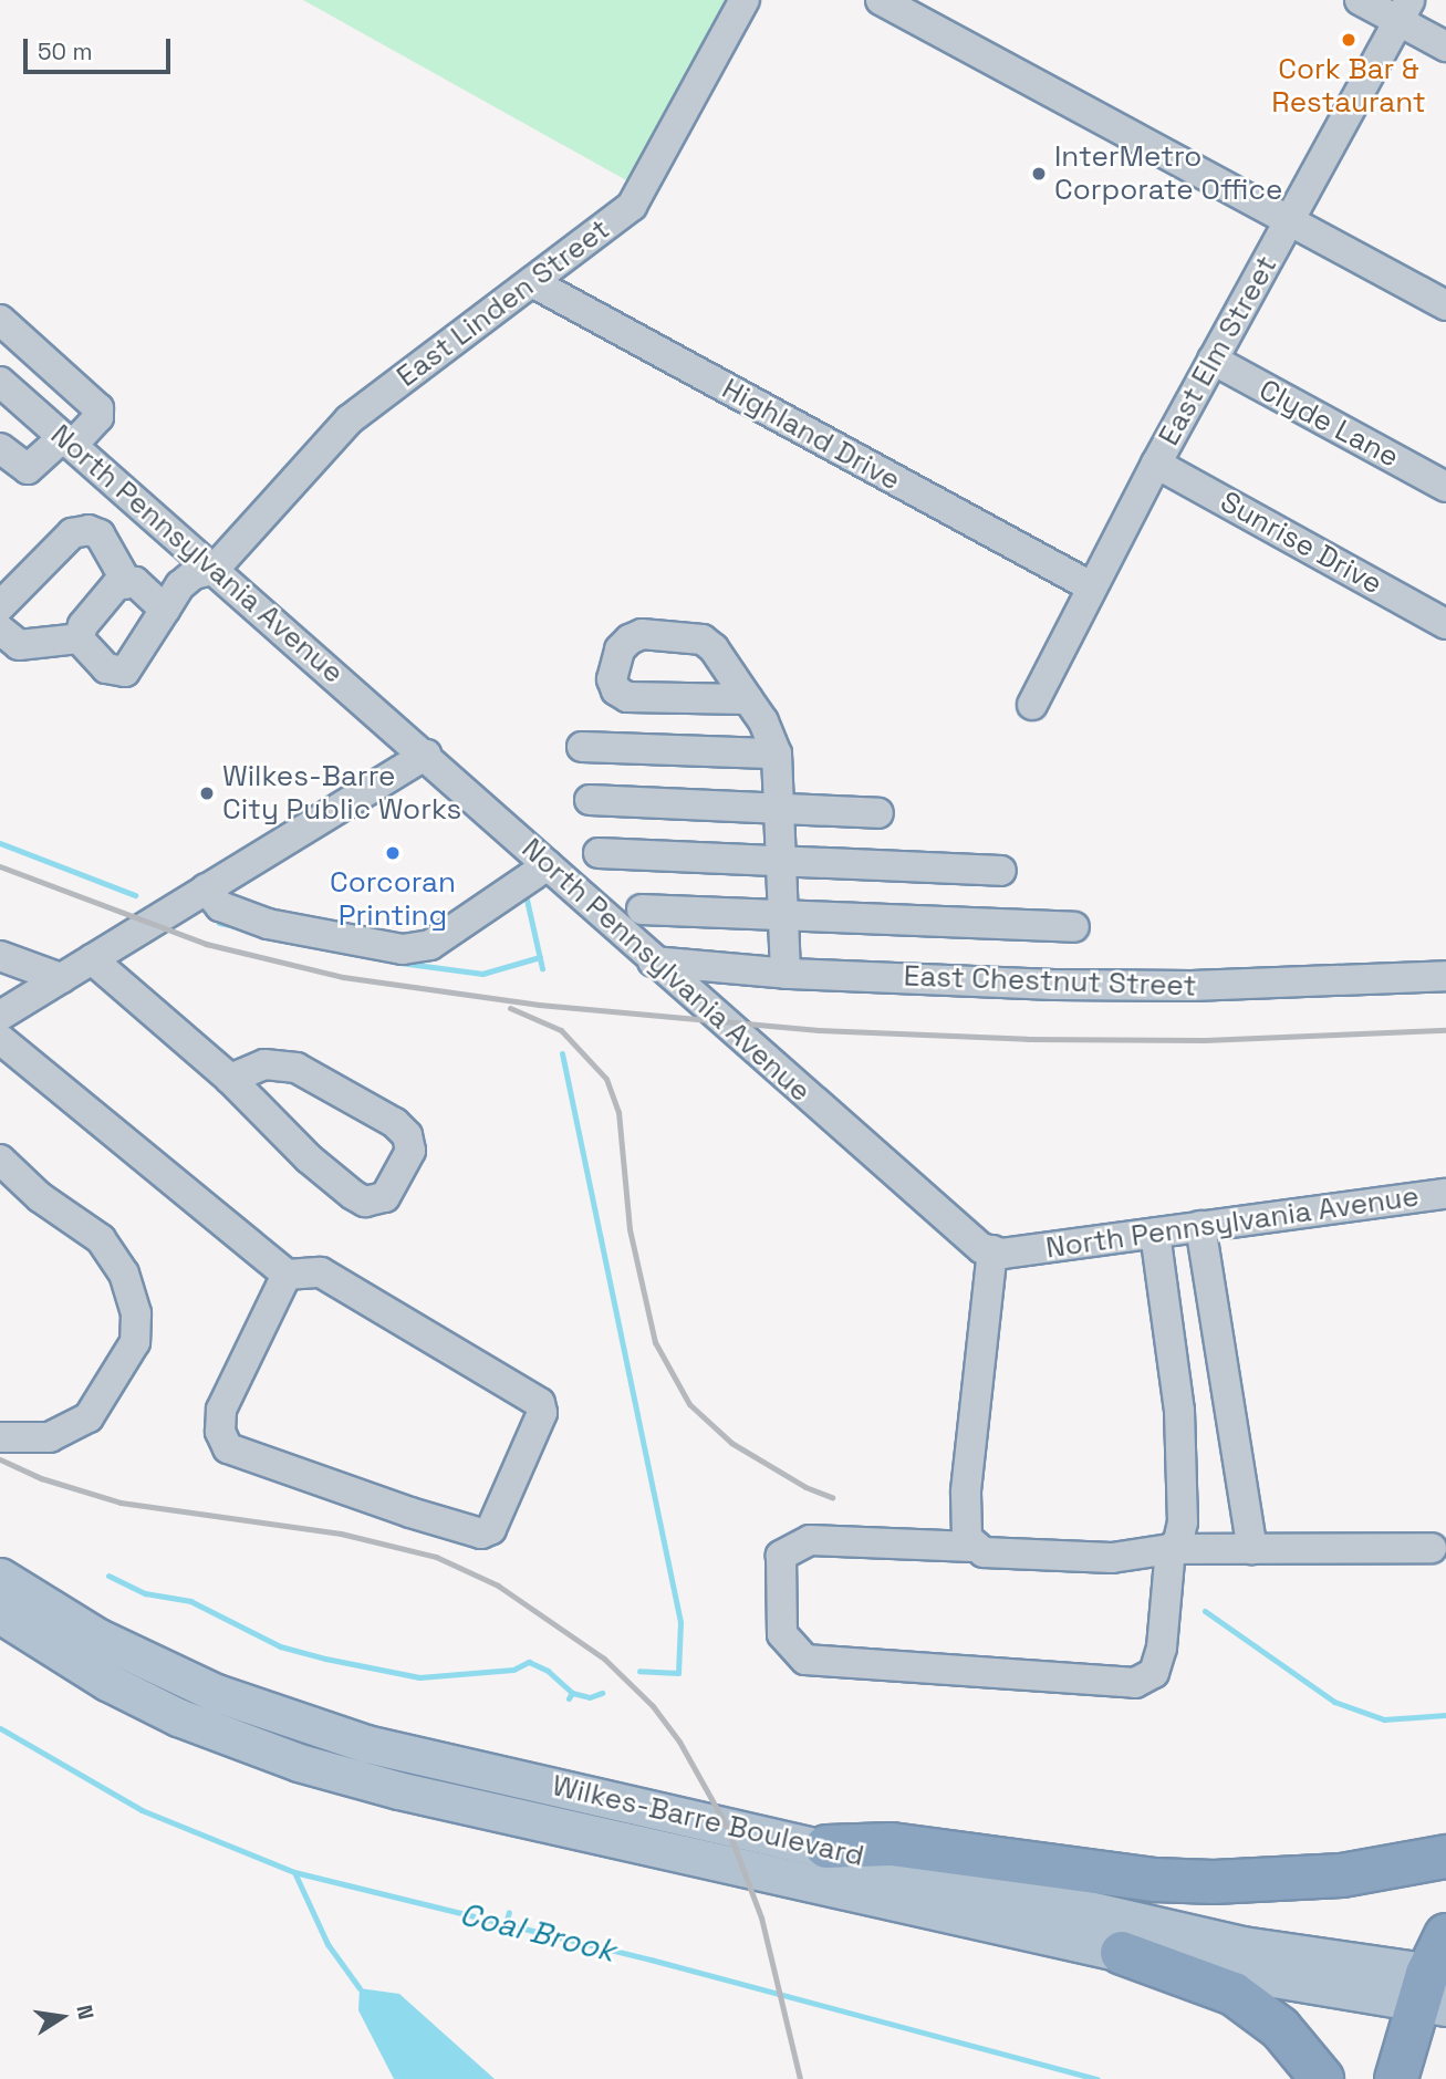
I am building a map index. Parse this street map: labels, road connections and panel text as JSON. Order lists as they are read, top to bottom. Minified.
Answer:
{"streets":{"main road":["Wilkes-Barre Boulevard"],"street":["East Linden Street","East Elm Street","Clyde Lane","Highland Drive","Sunrise Drive","North Pennsylvania Avenue","East Chestnut Street"]},"crossings":[["East Linden Street","Highland Drive"],["East Linden Street","North Pennsylvania Avenue"],["East Elm Street","Clyde Lane"],["East Elm Street","Highland Drive"],["East Elm Street","Sunrise Drive"],["North Pennsylvania Avenue","East Chestnut Street"]],"water":["Coal Brook"],"places":["Cork Bar & Restaurant","InterMetro Corporate Office","Wilkes-Barre City Public Works","Corcoran Printing"],"scale_bar":"50 m","north":"right"}
